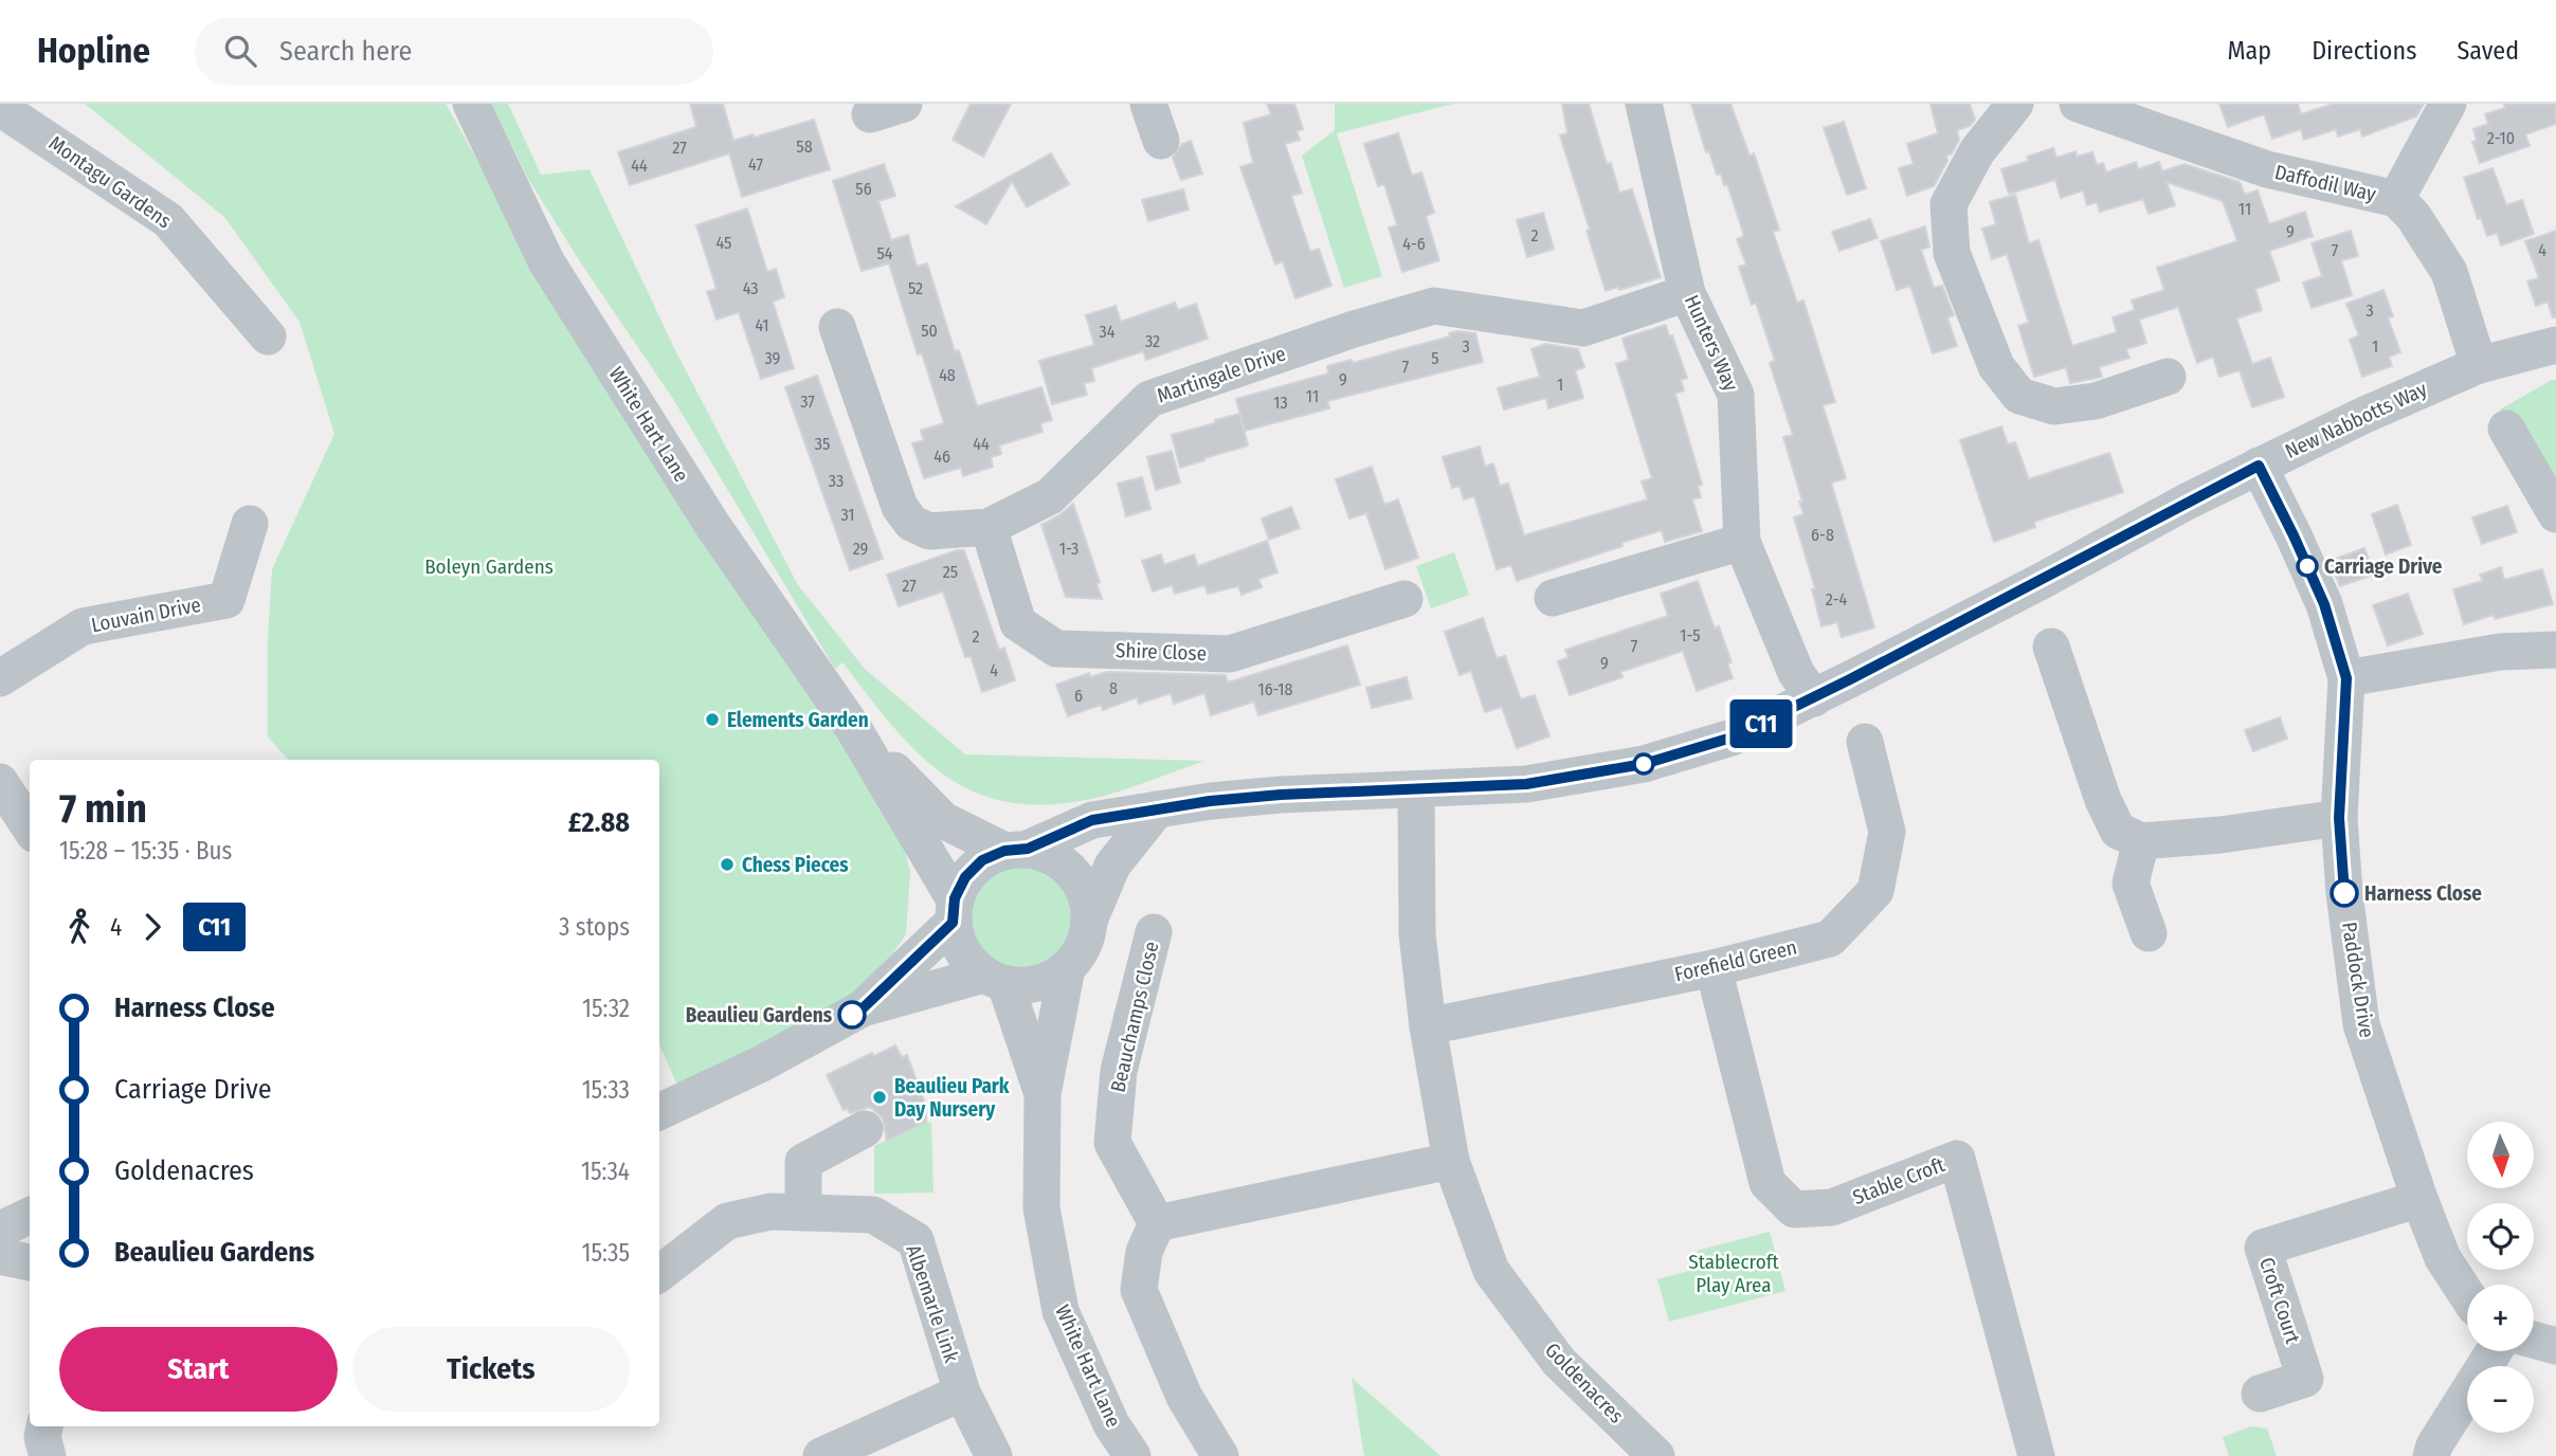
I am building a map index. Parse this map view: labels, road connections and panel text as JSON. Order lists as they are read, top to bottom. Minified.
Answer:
{"streets":{"street":["Montagu Gardens","Daffodil Way","Hunters Way","Martingale Drive","New Nabbotts Way","White Hart Lane","Louvain Drive","Shire Close","Forefield Green","Paddock Drive","Beauchamps Close","Stable Croft","Croft Court","Albemarle Link","Goldenacres"]},"crossings":[["Daffodil Way","New Nabbotts Way"],["Hunters Way","Martingale Drive"],["Hunters Way","New Nabbotts Way"],["Martingale Drive","Shire Close"],["New Nabbotts Way","White Hart Lane"],["New Nabbotts Way","Paddock Drive"],["New Nabbotts Way","Goldenacres"],["Forefield Green","Stable Croft"],["Forefield Green","Goldenacres"],["Paddock Drive","Croft Court"]],"parks":["Boleyn Gardens","Stablecroft Play Area"],"places":["Carriage Drive","Elements Garden","Chess Pieces","Harness Close","Beaulieu Gardens","Beaulieu Park Day Nursery"],"lines":["bus line C11"],"house_numbers":["2-10","58","27","47","44","56","11","9","2","45","4-6","7","4","54","43","52","3","41","50","34","32","3","1","39","5","7","48","9","1","11","37","13","35","44","46","33","31","6-8","29","1-3","25","27","2-4","1-5","2","7","9","4","8","16-18","6"],"north":"bottom","page":{"header":"Hopline","search":"Search here","nav":["Map","Directions","Saved"],"on_map":"C11","heading":["7 min","15:28 – 15:35 · Bus","£2.88"],"legs":["4","C11","3 stops"],"list":[{"name":"Harness Close","value":"15:32"},{"name":"Carriage Drive","value":"15:33"},{"name":"Goldenacres","value":"15:34"},{"name":"Beaulieu Gardens","value":"15:35"}],"map_buttons":["+","−"],"buttons":["Start","Tickets"]}}
